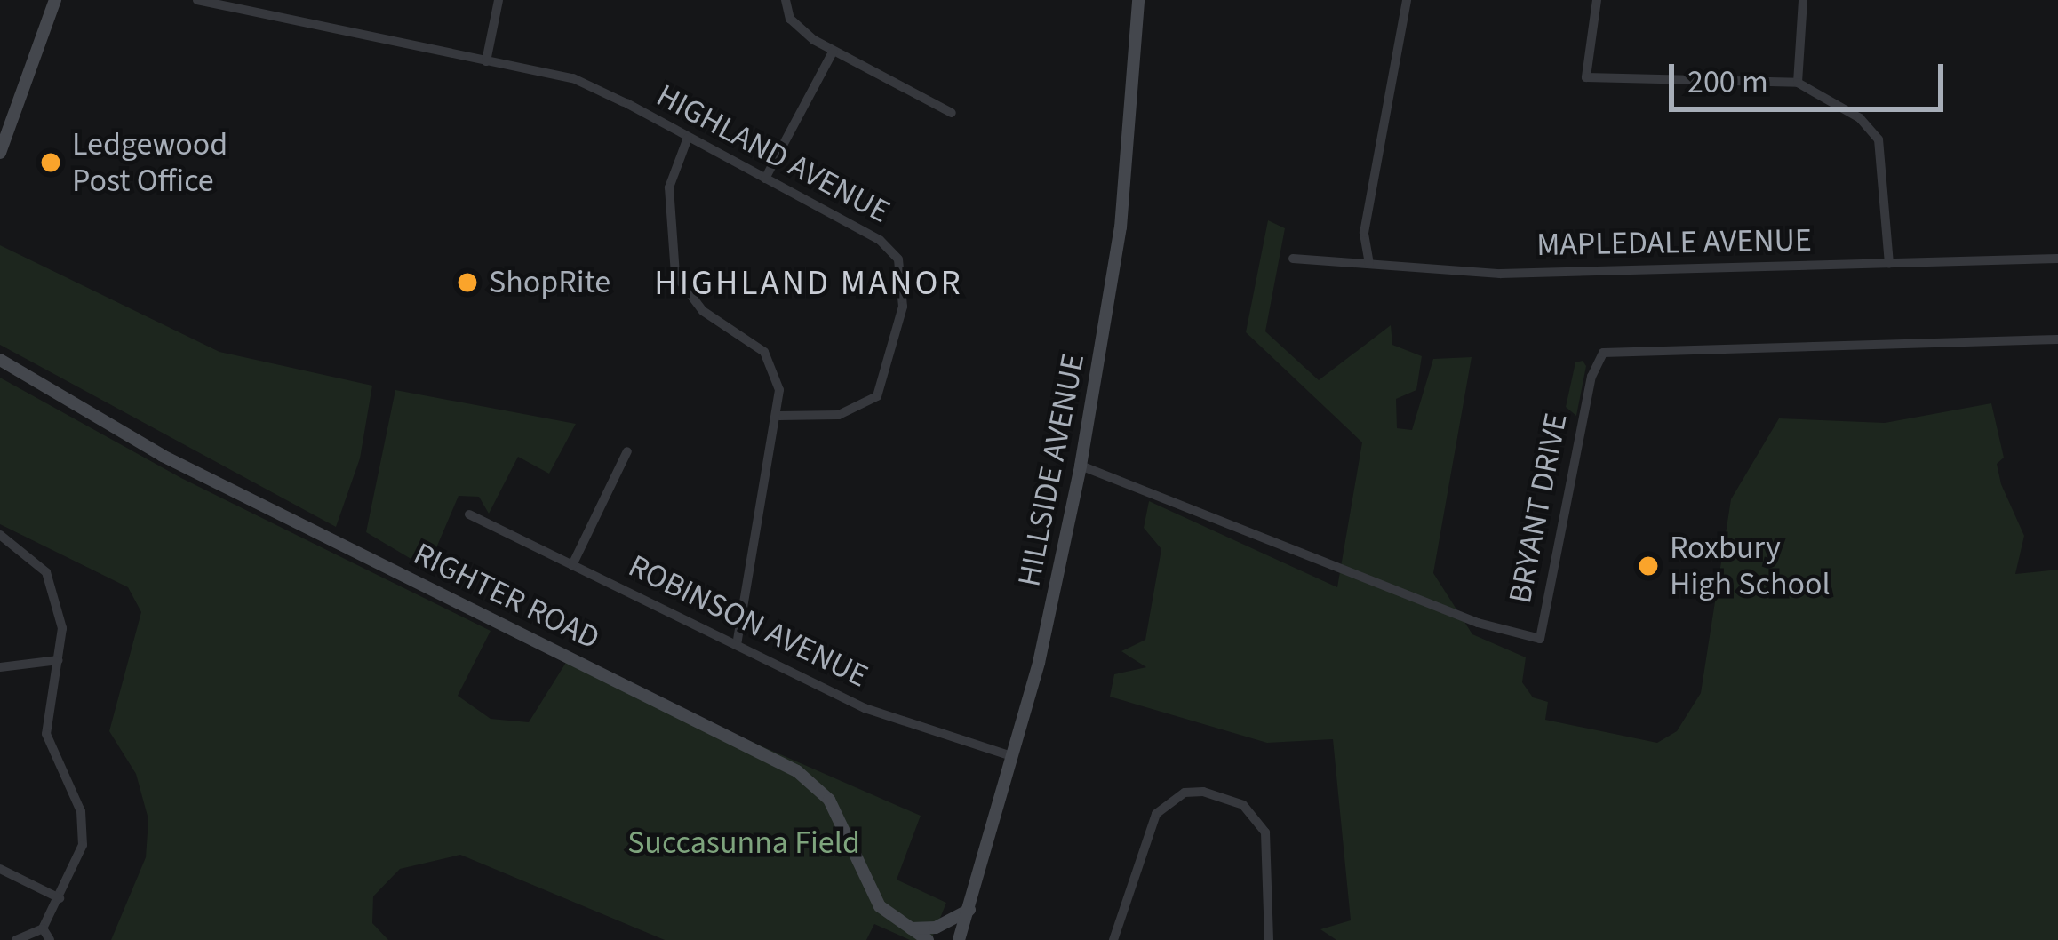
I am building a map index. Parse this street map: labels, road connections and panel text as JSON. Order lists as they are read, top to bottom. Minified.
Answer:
{"streets":{"street":["HIGHLAND AVENUE","MAPLEDALE AVENUE","HILLSIDE AVENUE","BRYANT DRIVE","RIGHTER ROAD","ROBINSON AVENUE"]},"crossings":[["HILLSIDE AVENUE","BRYANT DRIVE"],["HILLSIDE AVENUE","ROBINSON AVENUE"]],"districts":["HIGHLAND MANOR"],"parks":["Succasunna Field"],"places":["Ledgewood Post Office","ShopRite","Roxbury High School"],"scale_bar":"200 m"}
